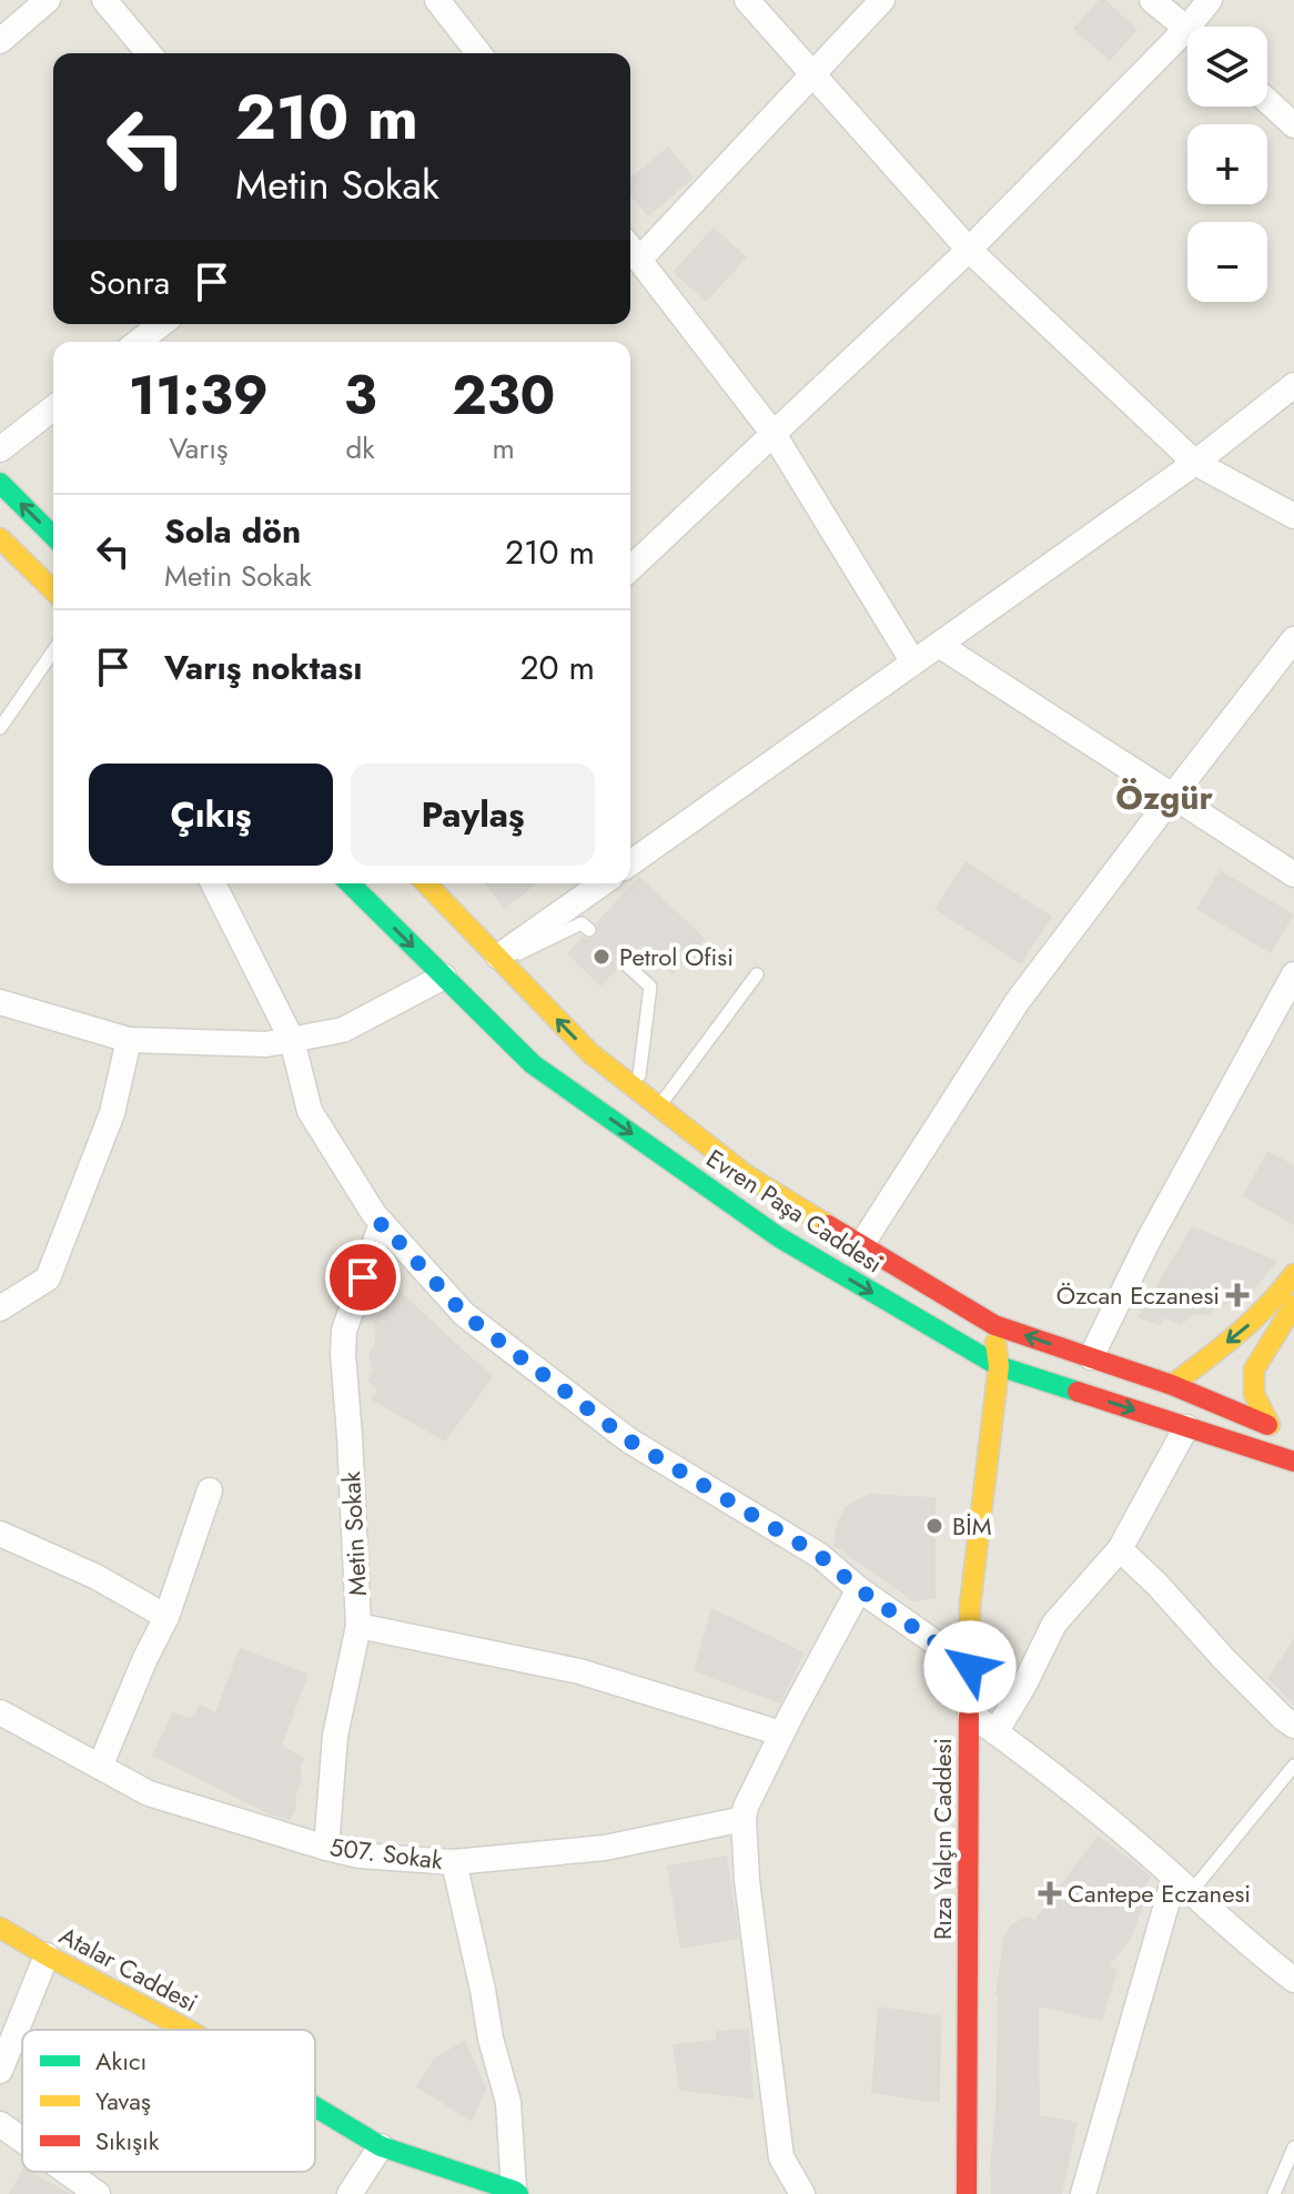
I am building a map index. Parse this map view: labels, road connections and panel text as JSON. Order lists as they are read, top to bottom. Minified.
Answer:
{"streets":{"main road":["Evren Paşa Caddesi","Rıza Yalçın Caddesi","Atalar Caddesi"],"street":["Metin Sokak","507. Sokak"]},"crossings":[["Evren Paşa Caddesi","Rıza Yalçın Caddesi"],["Metin Sokak","507. Sokak"]],"districts":["Özgür"],"places":{"other":["Petrol Ofisi","BİM"],"health":["Özcan Eczanesi","Cantepe Eczanesi"]},"legend":["Akıcı","Yavaş","Sıkışık"],"page":{"map_buttons":["+","−"],"turn":["210 m","Metin Sokak"],"then":"Sonra","eta":["11:39","Varış","3","dk","230","m"],"list":[{"name":"Sola dön","note":"Metin Sokak","value":"210 m"},{"name":"Varış noktası","value":"20 m"}],"buttons":["Çıkış","Paylaş"]}}
